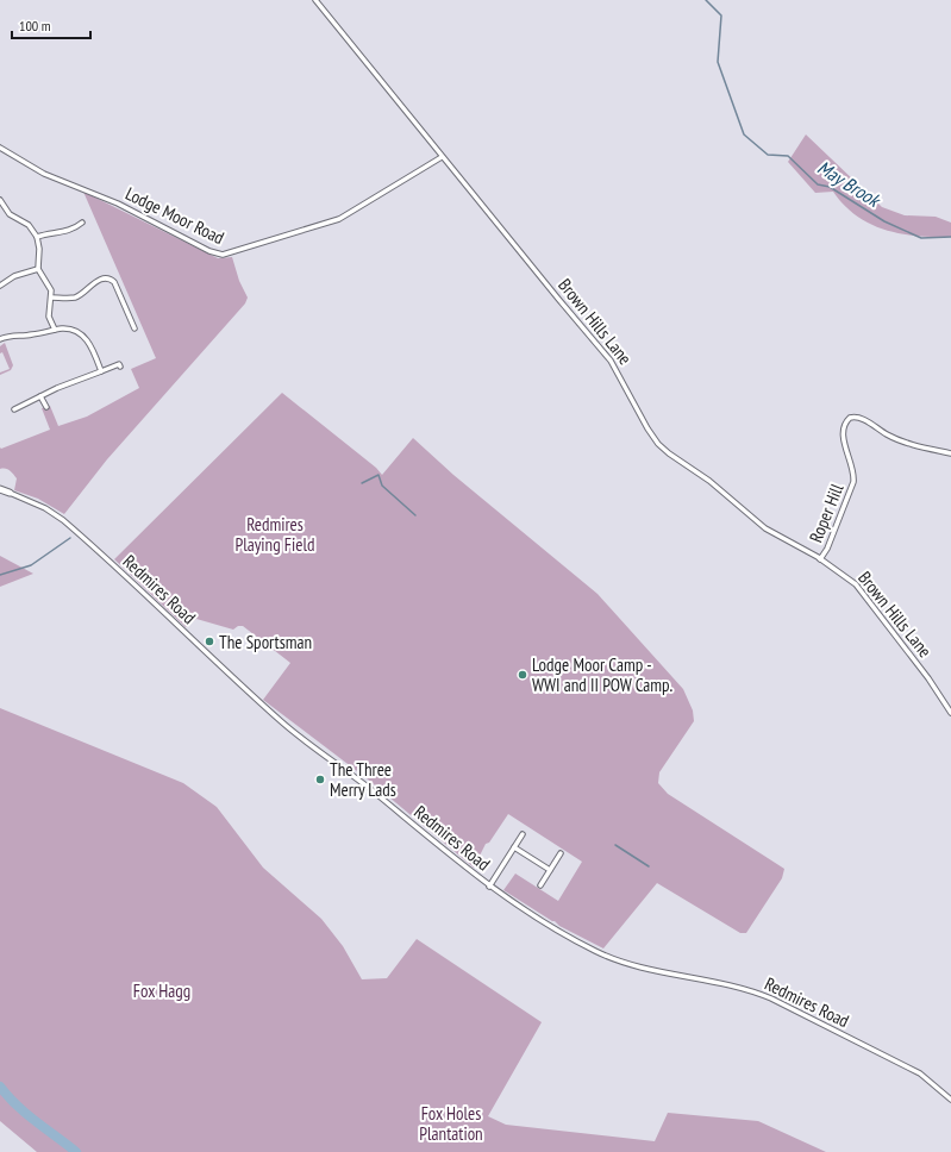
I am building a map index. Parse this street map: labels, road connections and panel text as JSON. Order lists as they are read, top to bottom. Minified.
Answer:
{"streets":{"street":["Lodge Moor Road","Brown Hills Lane","Roper Hill","Redmires Road"]},"crossings":[["Lodge Moor Road","Brown Hills Lane"],["Brown Hills Lane","Roper Hill"]],"water":["May Brook"],"parks":["Redmires Playing Field","Fox Hagg","Fox Holes Plantation"],"places":["The Sportsman","Lodge Moor Camp - WWI and II POW Camp.","The Three Merry Lads"],"scale_bar":"100 m"}
